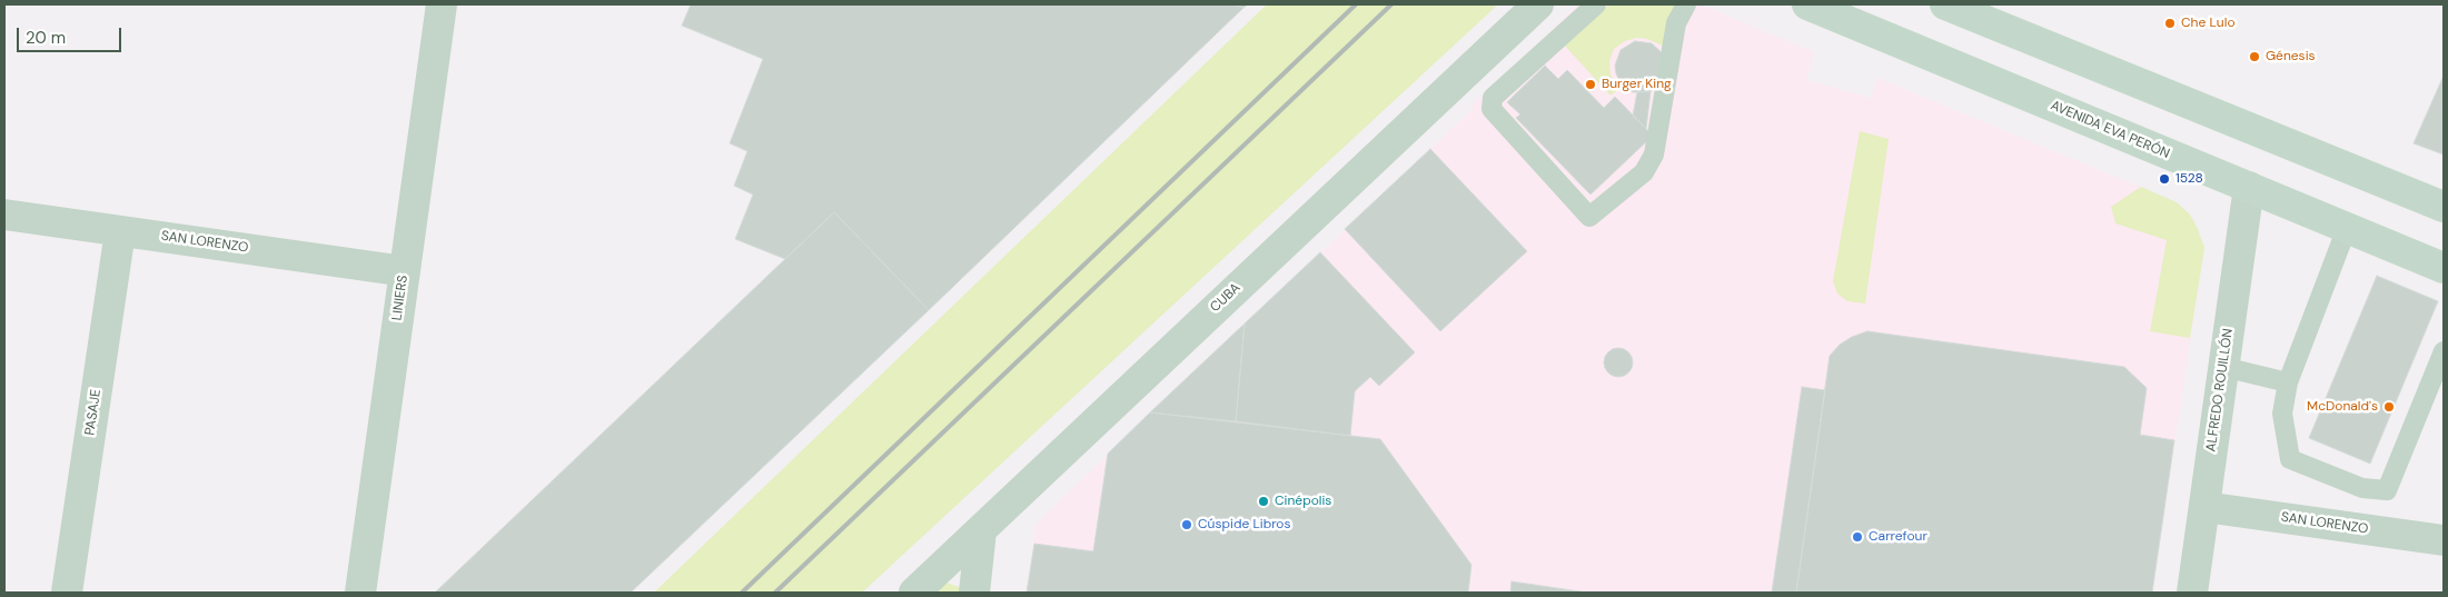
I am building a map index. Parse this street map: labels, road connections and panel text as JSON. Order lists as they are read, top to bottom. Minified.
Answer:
{"streets":{"main road":["AVENIDA EVA PERÓN"],"street":["SAN LORENZO","LINIERS","CUBA","ALFREDO ROUILLÓN","PASAJE"]},"crossings":[["AVENIDA EVA PERÓN","ALFREDO ROUILLÓN"],["SAN LORENZO","LINIERS"],["SAN LORENZO","ALFREDO ROUILLÓN"],["SAN LORENZO","PASAJE"]],"places":["Che Lulo","Génesis","Burger King","1528","McDonald's","Cinépolis","Cúspide Libros","Carrefour"],"scale_bar":"20 m"}
